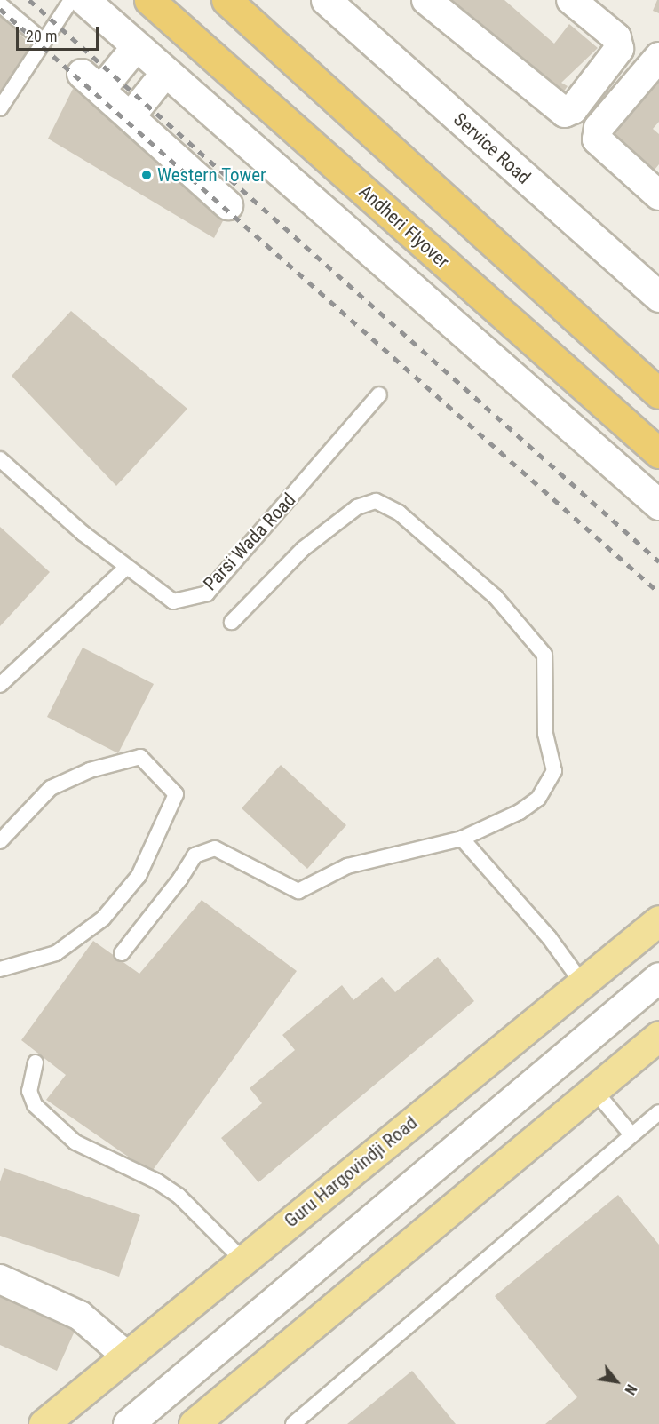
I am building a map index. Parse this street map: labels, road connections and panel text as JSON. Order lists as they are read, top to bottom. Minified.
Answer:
{"streets":{"highway":["Andheri Flyover"],"main road":["Guru Hargovindji Road"],"street":["Service Road"],"lane":["Parsi Wada Road"]},"places":["Western Tower"],"scale_bar":"20 m","north":"bottom right"}
